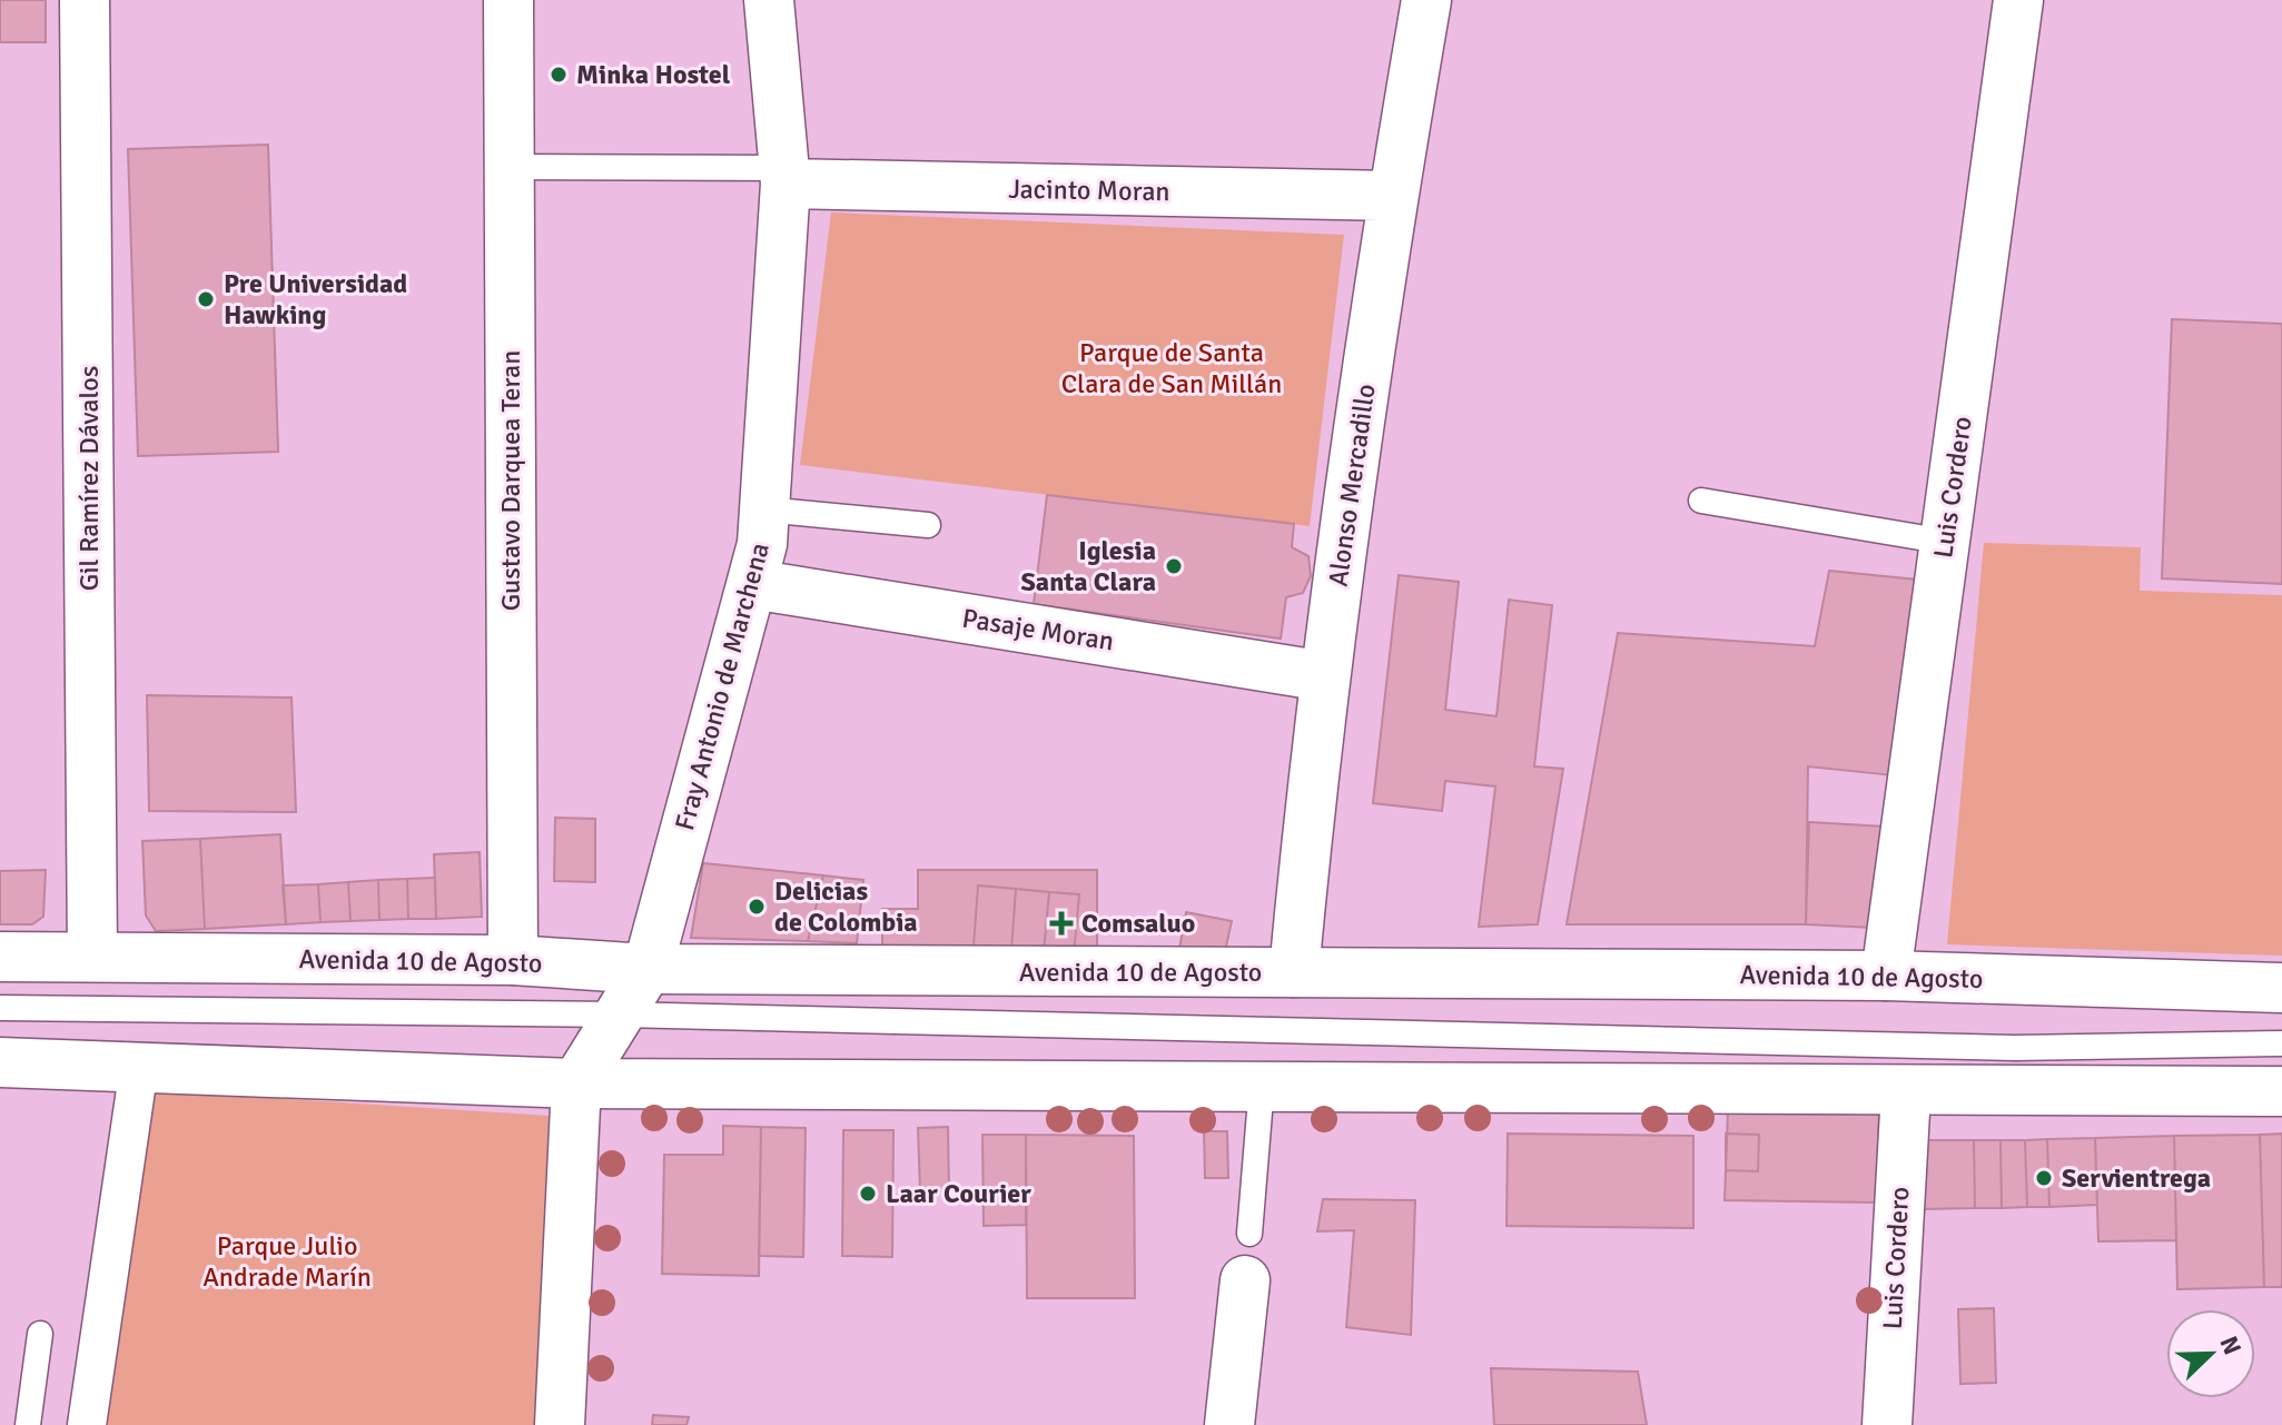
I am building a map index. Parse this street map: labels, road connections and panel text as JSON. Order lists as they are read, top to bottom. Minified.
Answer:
{"streets":{"street":["Jacinto Moran","Gil Ramírez Dávalos","Gustavo Darquea Teran","Alonso Mercadillo","Luis Cordero","Pasaje Moran","Fray Antonio de Marchena","Avenida 10 de Agosto"]},"crossings":[["Jacinto Moran","Alonso Mercadillo"],["Jacinto Moran","Fray Antonio de Marchena"],["Gil Ramírez Dávalos","Avenida 10 de Agosto"],["Gustavo Darquea Teran","Avenida 10 de Agosto"],["Alonso Mercadillo","Pasaje Moran"],["Alonso Mercadillo","Avenida 10 de Agosto"],["Luis Cordero","Avenida 10 de Agosto"],["Pasaje Moran","Fray Antonio de Marchena"],["Fray Antonio de Marchena","Avenida 10 de Agosto"]],"parks":["Parque de Santa Clara de San Millán","Parque Julio Andrade Marín"],"places":{"other":["Minka Hostel","Pre Universidad Hawking","Iglesia Santa Clara","Delicias de Colombia","Servientrega","Laar Courier"],"health":["Comsaluo"]},"north":"top right"}
